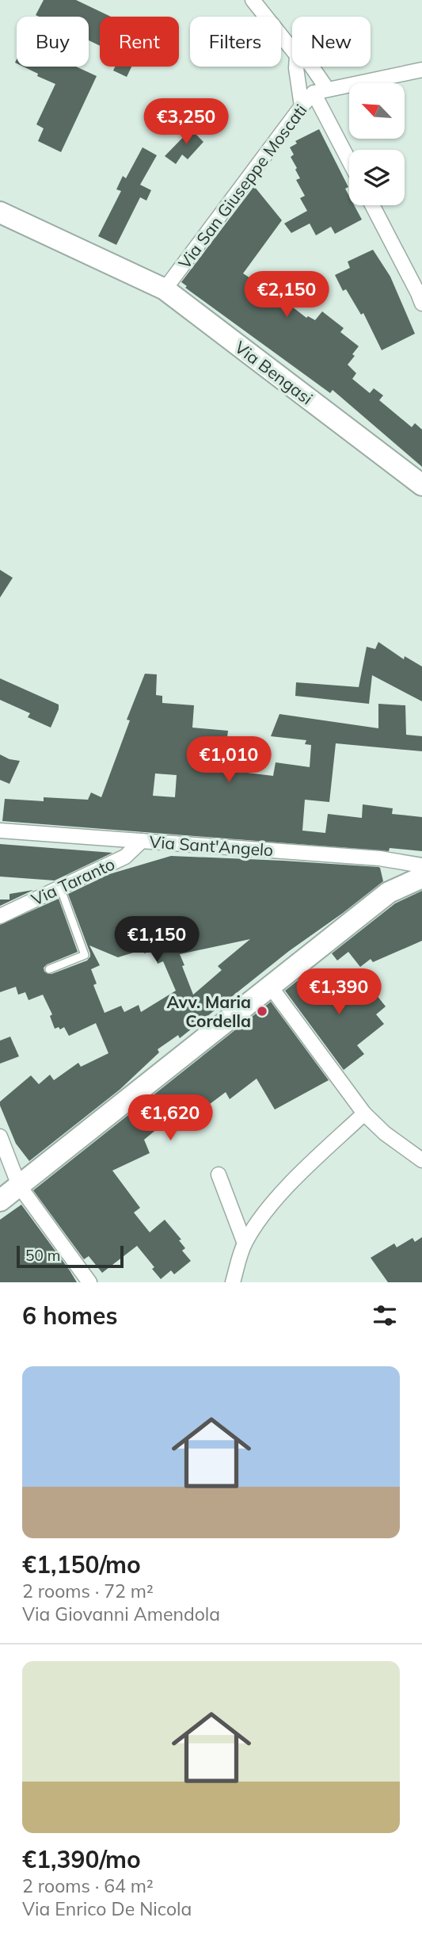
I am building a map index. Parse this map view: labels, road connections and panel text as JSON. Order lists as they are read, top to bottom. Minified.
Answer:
{"streets":{"street":["Via San Giuseppe Moscati","Via Bengasi","Via Sant'Angelo","Via Taranto"]},"crossings":[["Via San Giuseppe Moscati","Via Bengasi"],["Via Sant'Angelo","Via Taranto"]],"places":["Avv. Maria Cordella"],"scale_bar":"50 m","north":"top left","page":{"chip":["Buy","Rent","Filters","New"],"price":["€3,250","€2,150","€1,010","€1,150","€1,390","€1,620"],"scale":"50 m","heading":"6 homes","list":[{"name":"€1,150/mo","note":"2 rooms · 72 m² · Via Giovanni Amendola"},{"name":"€1,390/mo","note":"2 rooms · 64 m² · Via Enrico De Nicola"}]}}
